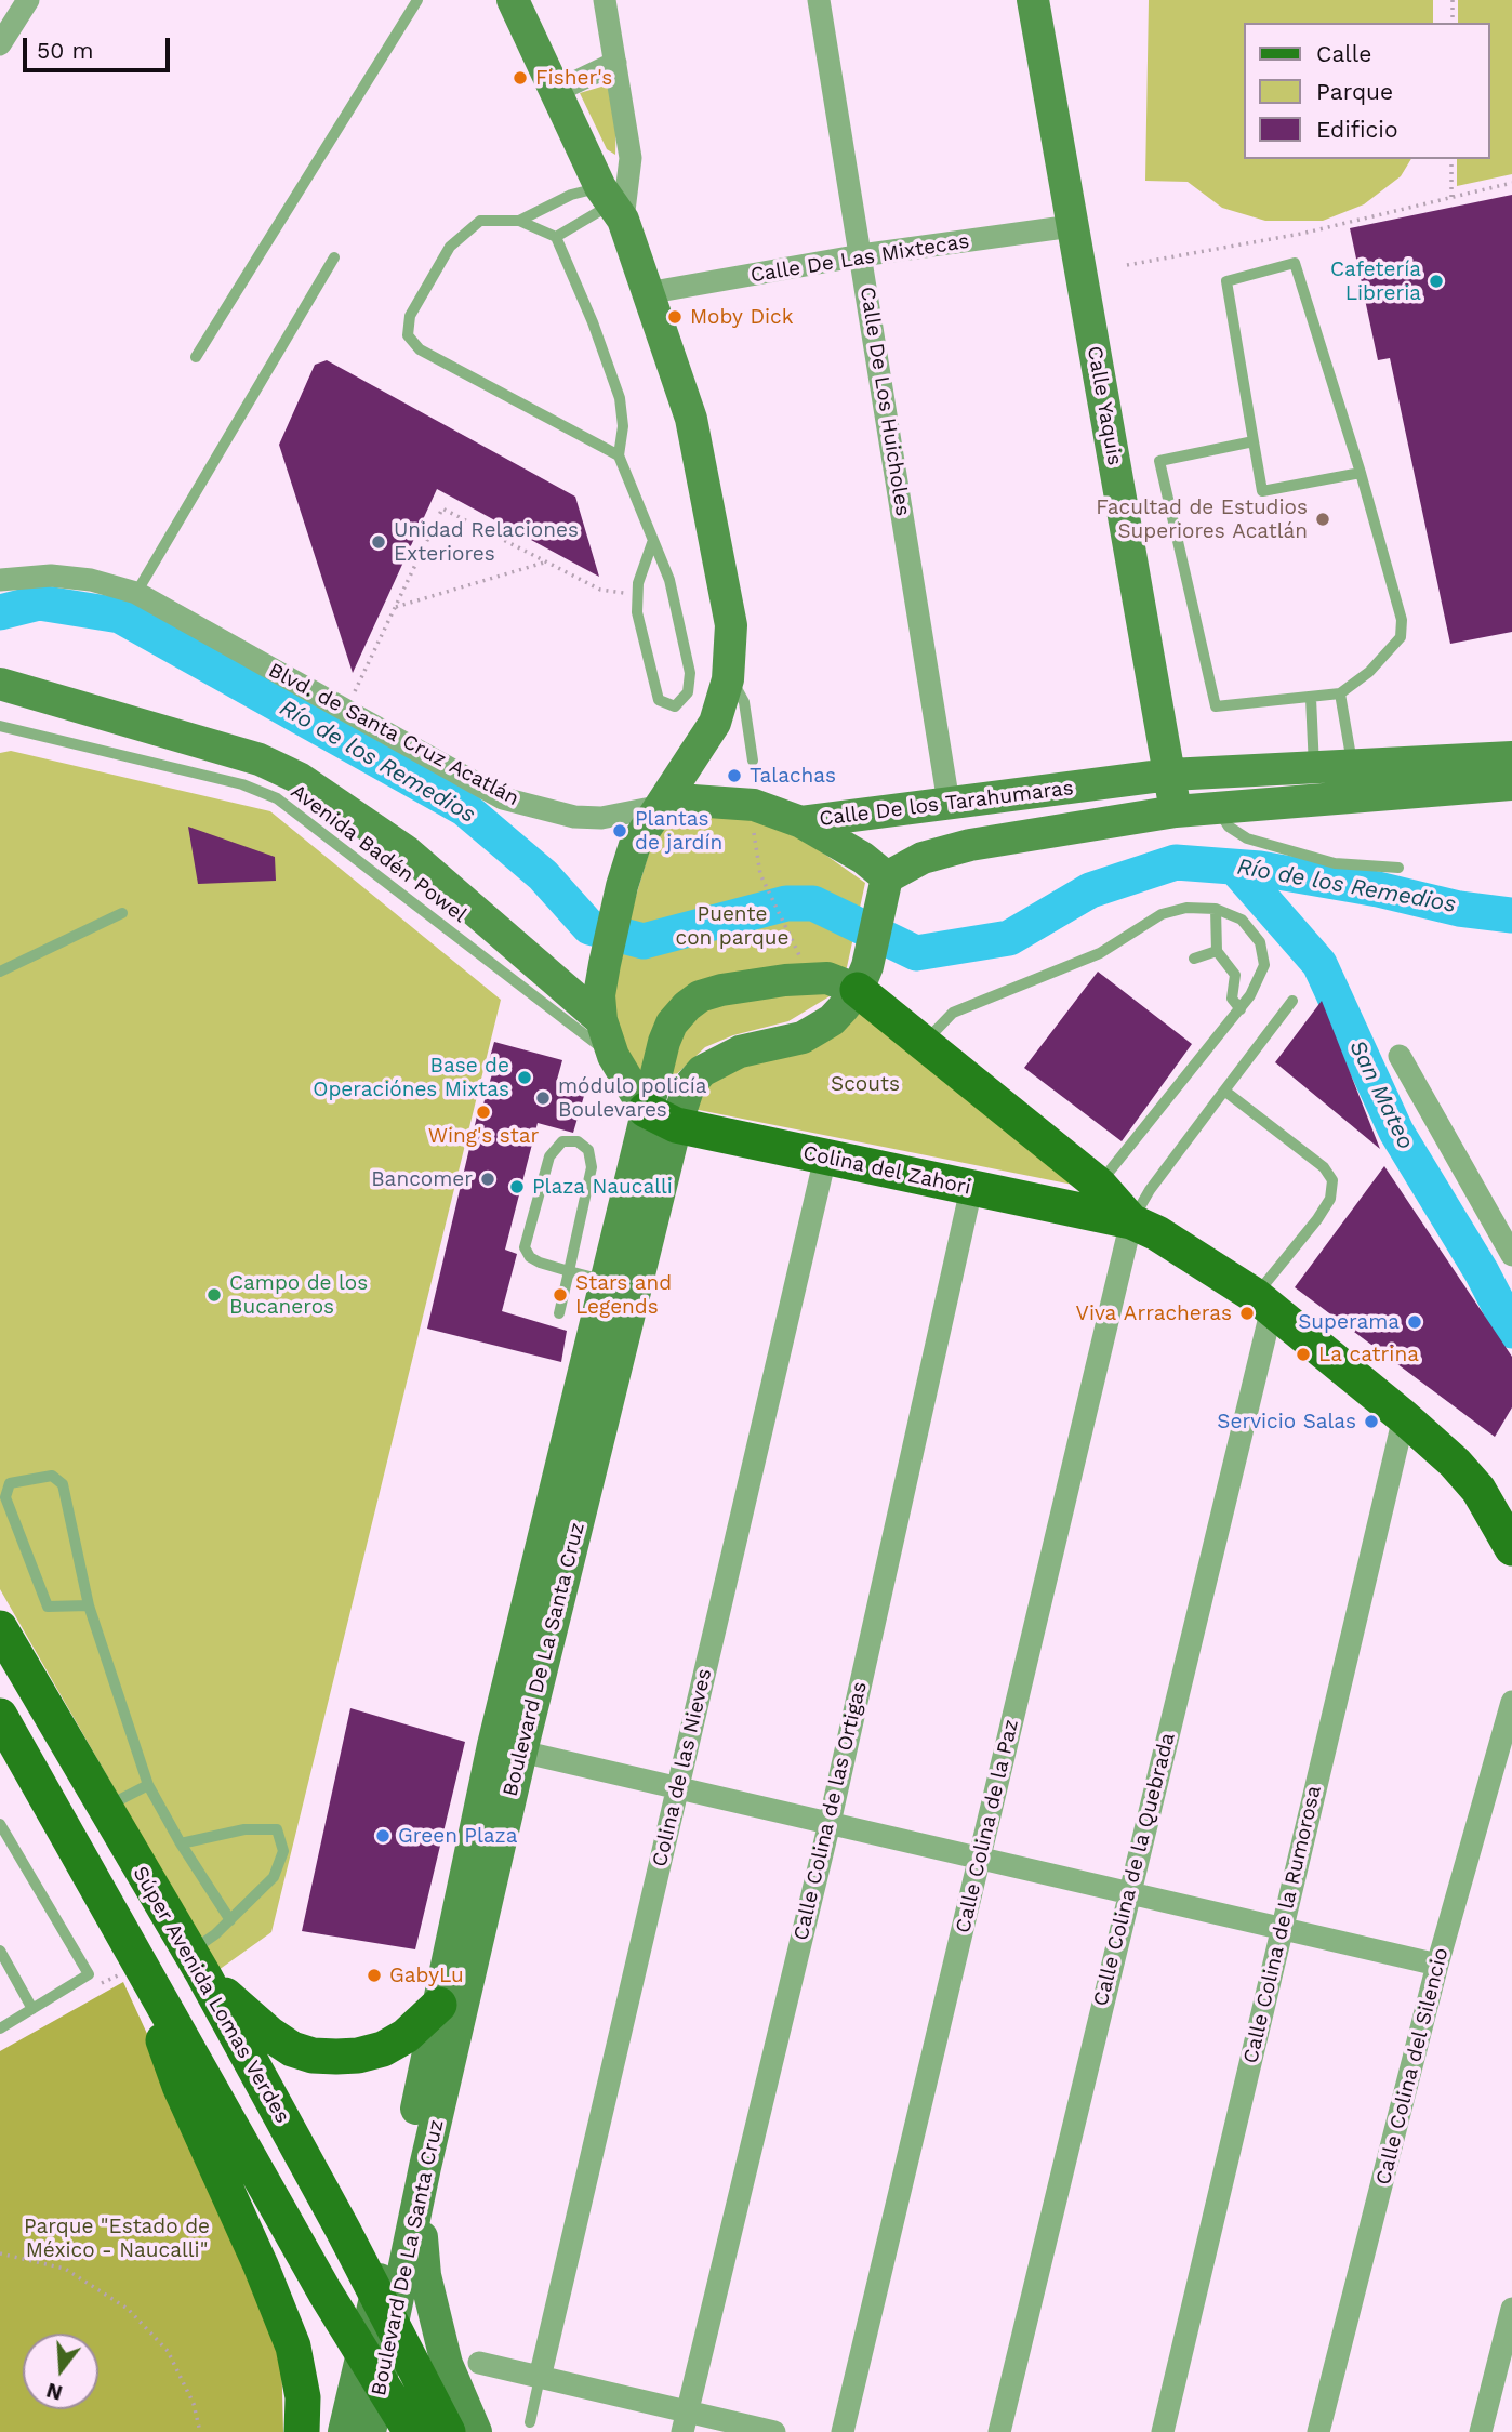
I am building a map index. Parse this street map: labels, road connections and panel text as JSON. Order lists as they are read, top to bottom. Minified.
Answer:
{"streets":{"main road":["Calle Yaquis","Blvd. de Santa Cruz Acatlán","Calle De los Tarahumaras","Colina del Zahori","Boulevard De La Santa Cruz","Súper Avenida Lomas Verdes"],"street":["Calle De Las Mixtecas","Calle De Los Huicholes","Colina de las Nieves","Calle Colina de las Ortigas","Calle Colina de la Paz","Calle Colina de la Quebrada","Calle Colina de la Rumorosa","Calle Colina del Silencio"],"lane":["Avenida Badén Powel"]},"crossings":[["Calle De Las Mixtecas","Calle De Los Huicholes"],["Calle De Las Mixtecas","Calle Yaquis"],["Calle De Los Huicholes","Calle De los Tarahumaras"],["Calle Yaquis","Calle De los Tarahumaras"],["Blvd. de Santa Cruz Acatlán","Calle De los Tarahumaras"],["Calle De los Tarahumaras","Boulevard De La Santa Cruz"],["Colina del Zahori","Boulevard De La Santa Cruz"],["Colina del Zahori","Colina de las Nieves"],["Colina del Zahori","Calle Colina de las Ortigas"],["Colina del Zahori","Calle Colina de la Paz"]],"water":["Río de los Remedios","San Mateo"],"parks":["Puente con parque","Scouts","Parque \"Estado de México - Naucalli\""],"places":["Fisher's","Cafetería Libreria","Moby Dick","Facultad de Estudios Superiores Acatlán","Unidad Relaciones Exteriores","Talachas","Plantas de jardín","Base de Operaciónes Mixtas","módulo policía Boulevares","Wing's star","Bancomer","Plaza Naucalli","Campo de los Bucaneros","Stars and Legends","Viva Arracheras","Superama","La catrina","Servicio Salas","Green Plaza","GabyLu"],"legend":["Calle","Parque","Edificio"],"scale_bar":"50 m","north":"bottom"}
